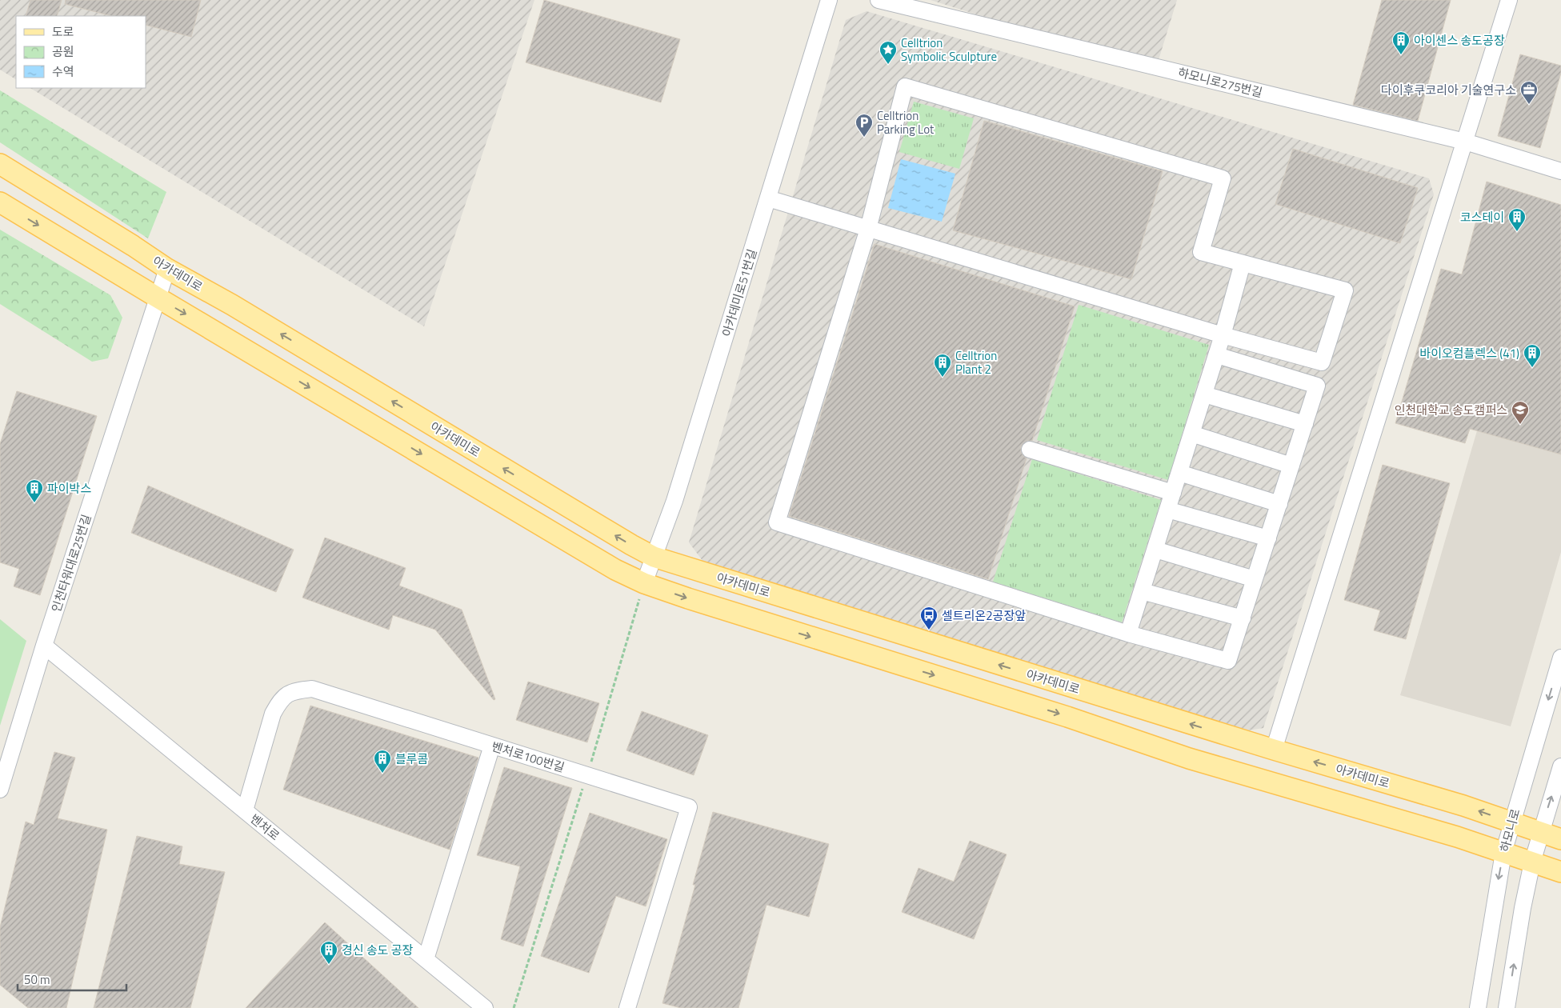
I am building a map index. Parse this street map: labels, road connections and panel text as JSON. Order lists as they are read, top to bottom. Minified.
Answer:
{"streets":{"main road":["아카데미로"],"street":["하모니로275번길","아카데미로51번길","인천타워대로25번길","벤처로100번길","벤처로","하모니로"]},"crossings":[["아카데미로","아카데미로51번길"],["아카데미로","인천타워대로25번길"],["아카데미로","하모니로"],["인천타워대로25번길","벤처로"],["벤처로100번길","벤처로"]],"places":{"building":["아이센스 송도공장","코스테이","바이오컴플렉스 (41)","Celltrion Plant 2","파이박스","블루콤","경신 송도 공장"],"place":["Celltrion Symbolic Sculpture"],"office":["다이후쿠코리아 기술연구소"],"parking":["Celltrion Parking Lot"],"school or university":["인천대학교 송도캠퍼스"],"bus stop":["셀트리온2공장앞"]},"legend":["도로","공원","수역"],"scale_bar":"50 m"}
